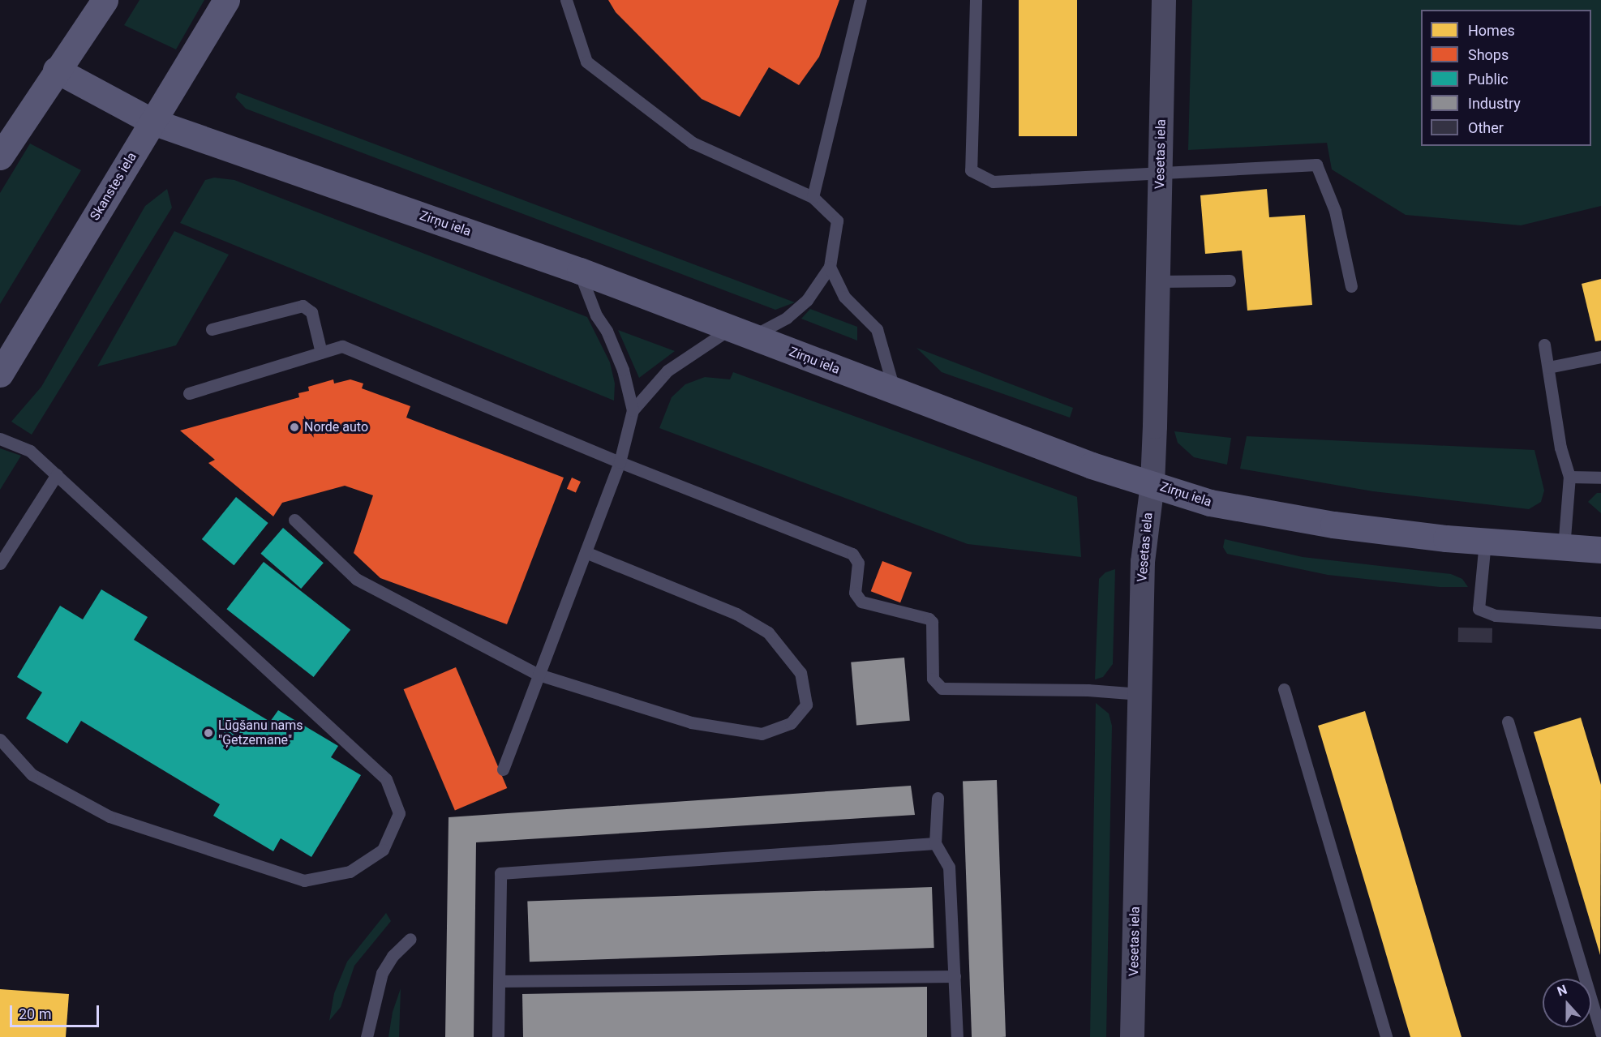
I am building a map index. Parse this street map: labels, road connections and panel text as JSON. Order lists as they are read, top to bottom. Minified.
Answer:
{"streets":{"main road":["Skanstes iela","Zirņu iela"],"street":["Vesetas iela"]},"crossings":[["Vesetas iela","Zirņu iela"],["Skanstes iela","Zirņu iela"]],"places":["Norde auto","Lūgšanu nams \"Ģetzemane\""],"legend":["Homes","Shops","Public","Industry","Other"],"scale_bar":"20 m","north":"top"}
